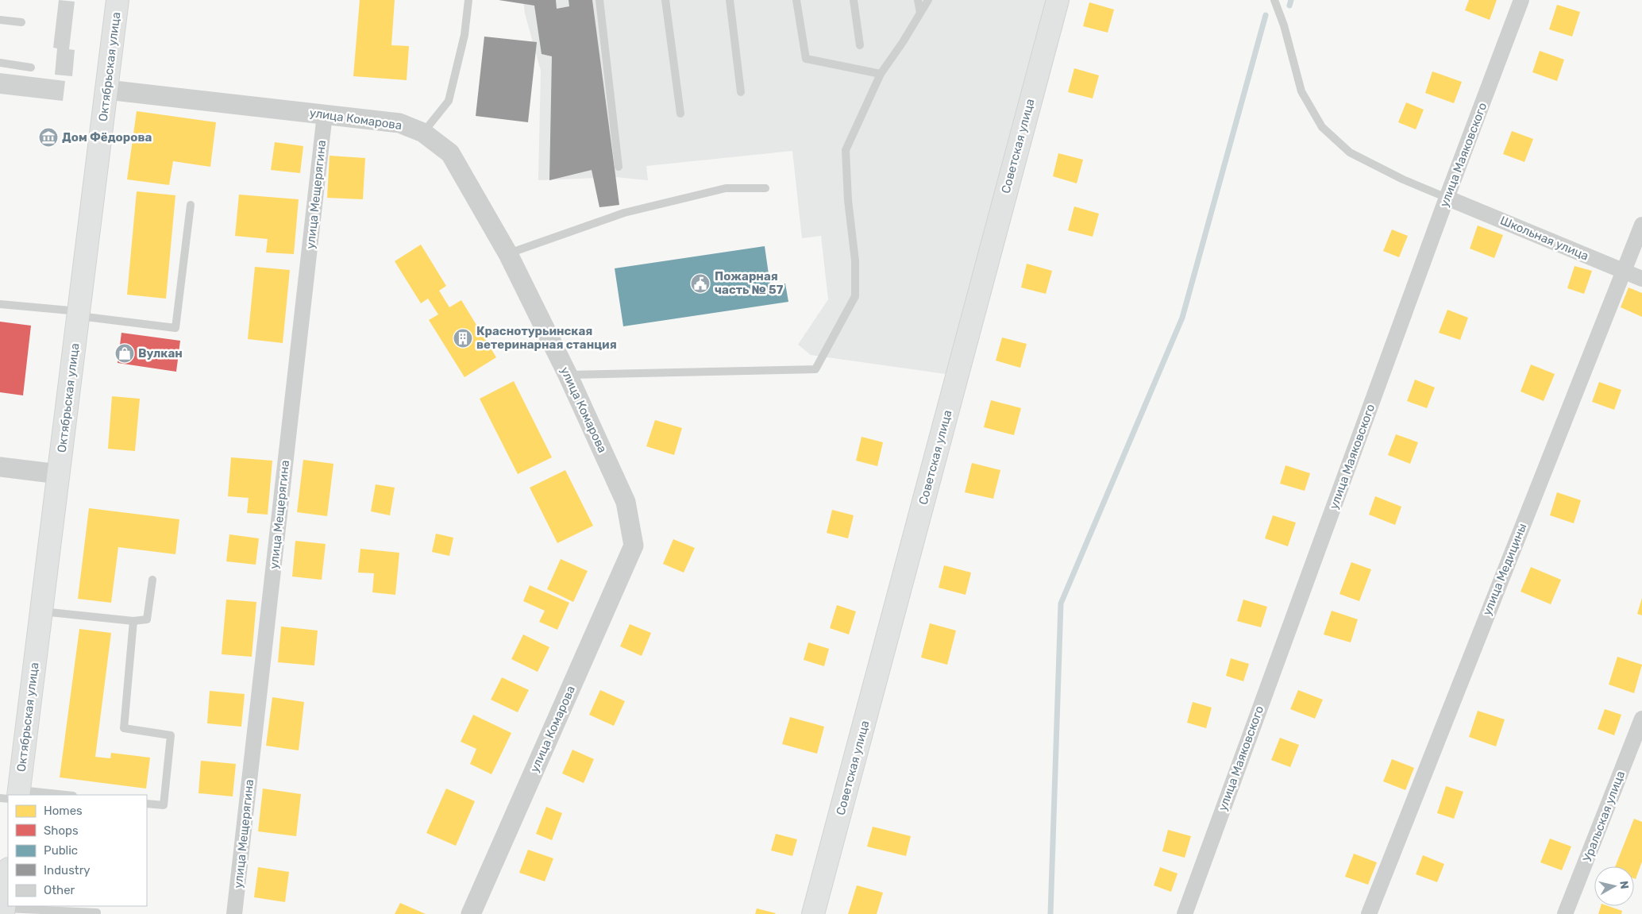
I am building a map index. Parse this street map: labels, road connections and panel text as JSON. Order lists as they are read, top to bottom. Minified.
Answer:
{"streets":{"main road":["Октябрьская улица","Советская улица"],"street":["улица Комарова","улица Маяковского","улица Мещерягина","Школьная улица","улица Медицины","Уральская улица"]},"crossings":[["Октябрьская улица","улица Комарова"],["улица Комарова","улица Мещерягина"],["улица Маяковского","Школьная улица"],["Школьная улица","улица Медицины"]],"places":{"museum":["Дом Фёдорова"],"public building":["Пожарная часть № 57"],"building":["Краснотурьинская ветеринарная станция"],"shop":["Вулкан"]},"legend":["Homes","Shops","Public","Industry","Other"],"north":"right"}
